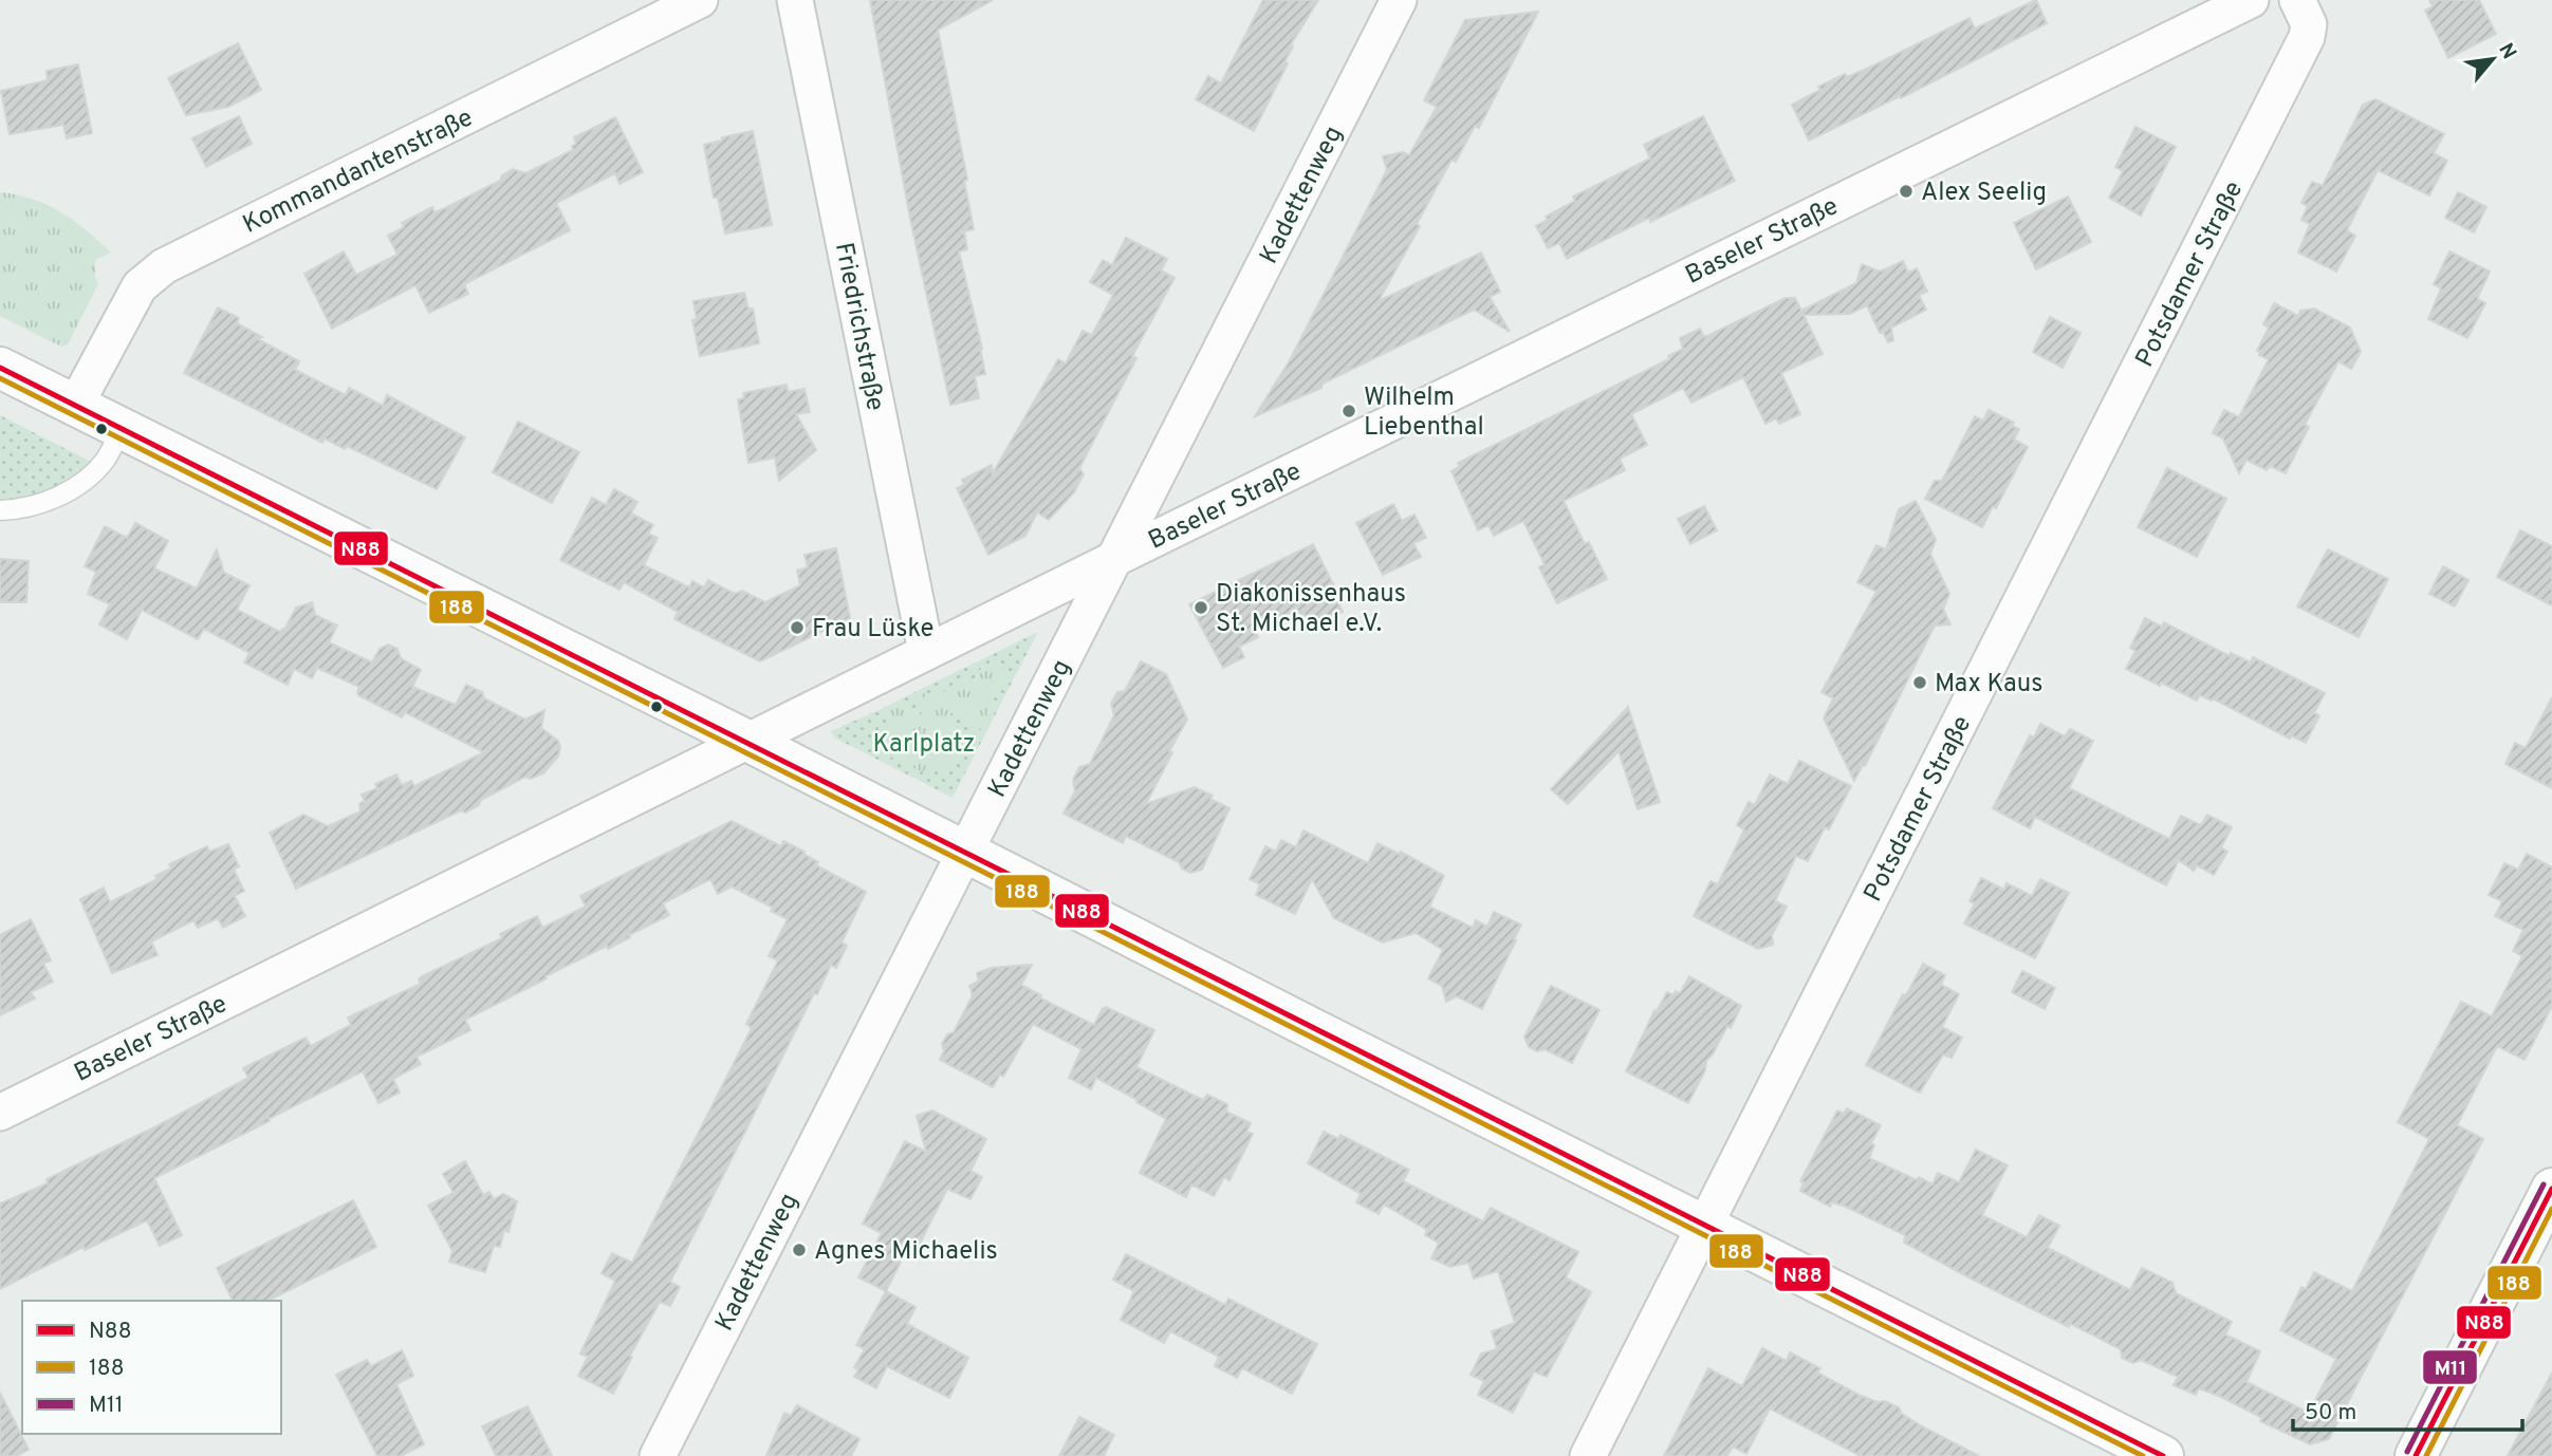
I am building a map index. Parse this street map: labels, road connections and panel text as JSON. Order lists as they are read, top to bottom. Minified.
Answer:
{"streets":{"street":["Kommandantenstraße","Kadettenweg","Baseler Straße","Potsdamer Straße","Friedrichstraße"]},"crossings":[["Kadettenweg","Baseler Straße"],["Baseler Straße","Friedrichstraße"]],"parks":["Karlplatz"],"places":["Alex Seelig","Wilhelm Liebenthal","Diakonissenhaus St. Michael e.V.","Frau Lüske","Max Kaus","Agnes Michaelis"],"lines":["transit line N88","transit line 188","transit line M11"],"legend":["N88","188","M11"],"scale_bar":"50 m","north":"top right"}
